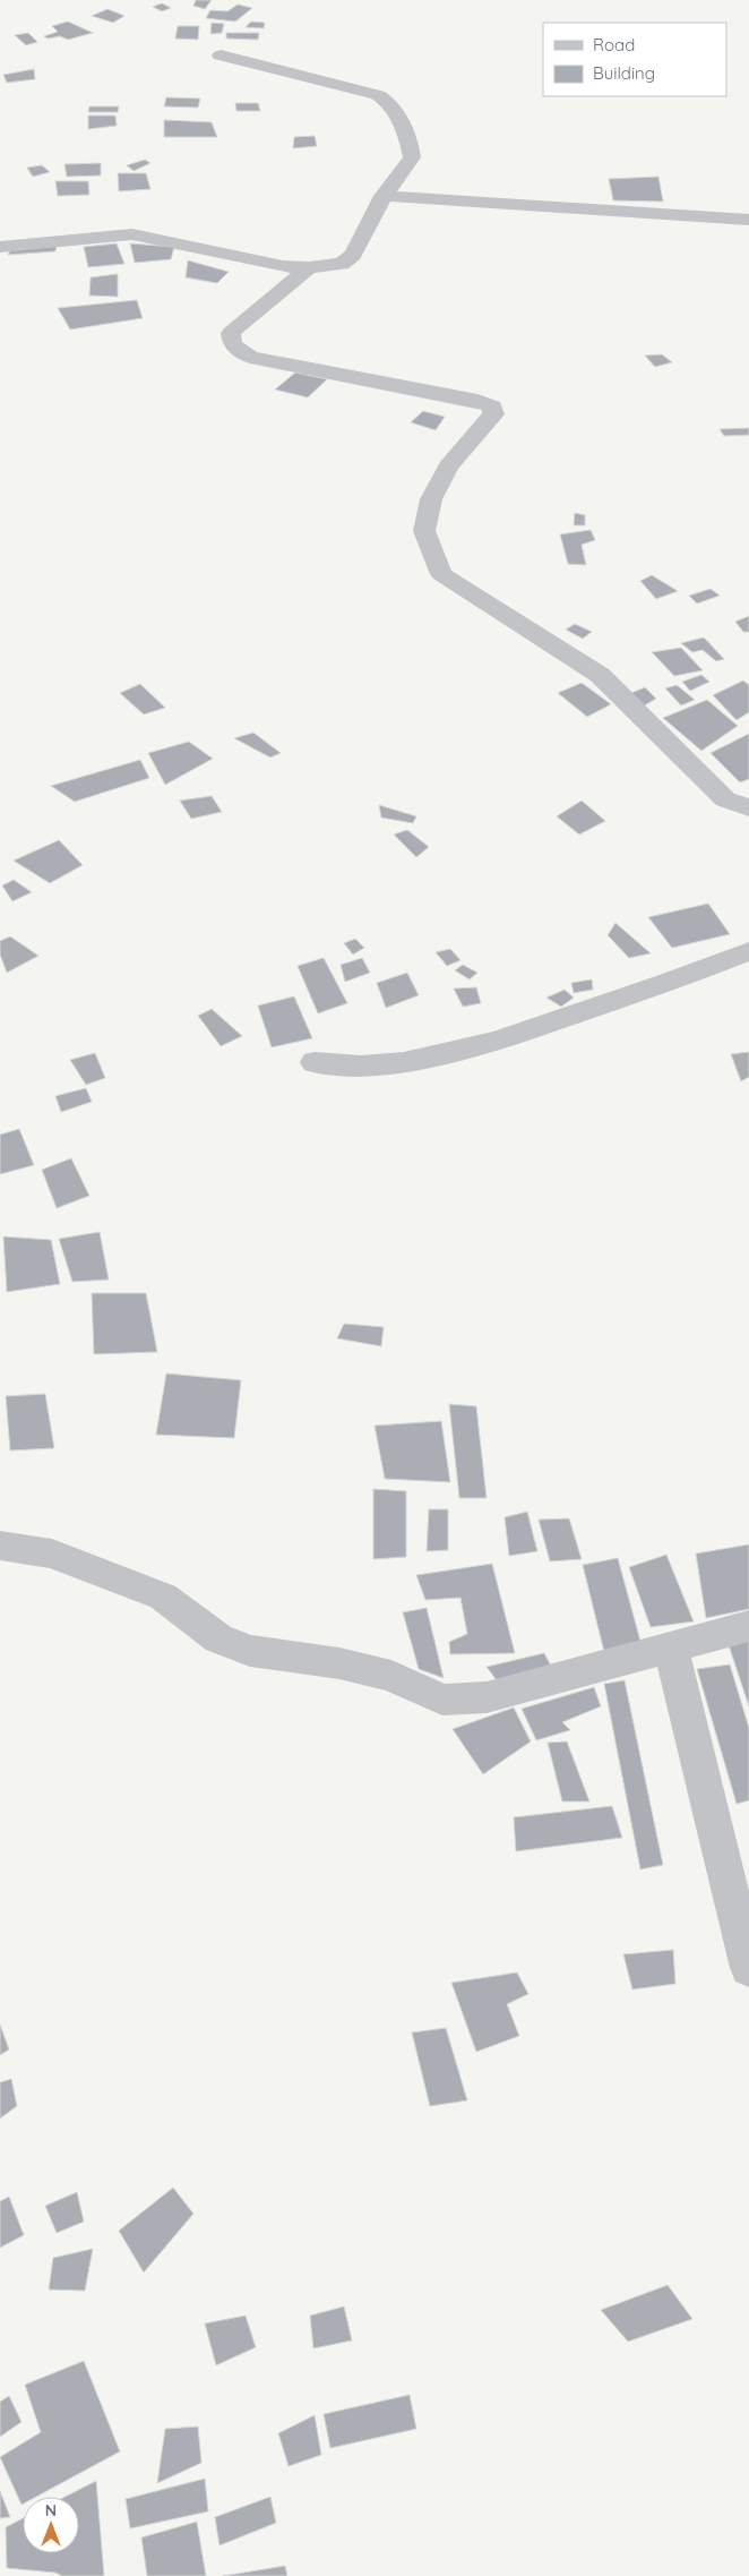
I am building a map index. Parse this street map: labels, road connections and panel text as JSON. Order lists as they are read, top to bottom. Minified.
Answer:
{"legend":["Road","Building"],"north":"top"}
